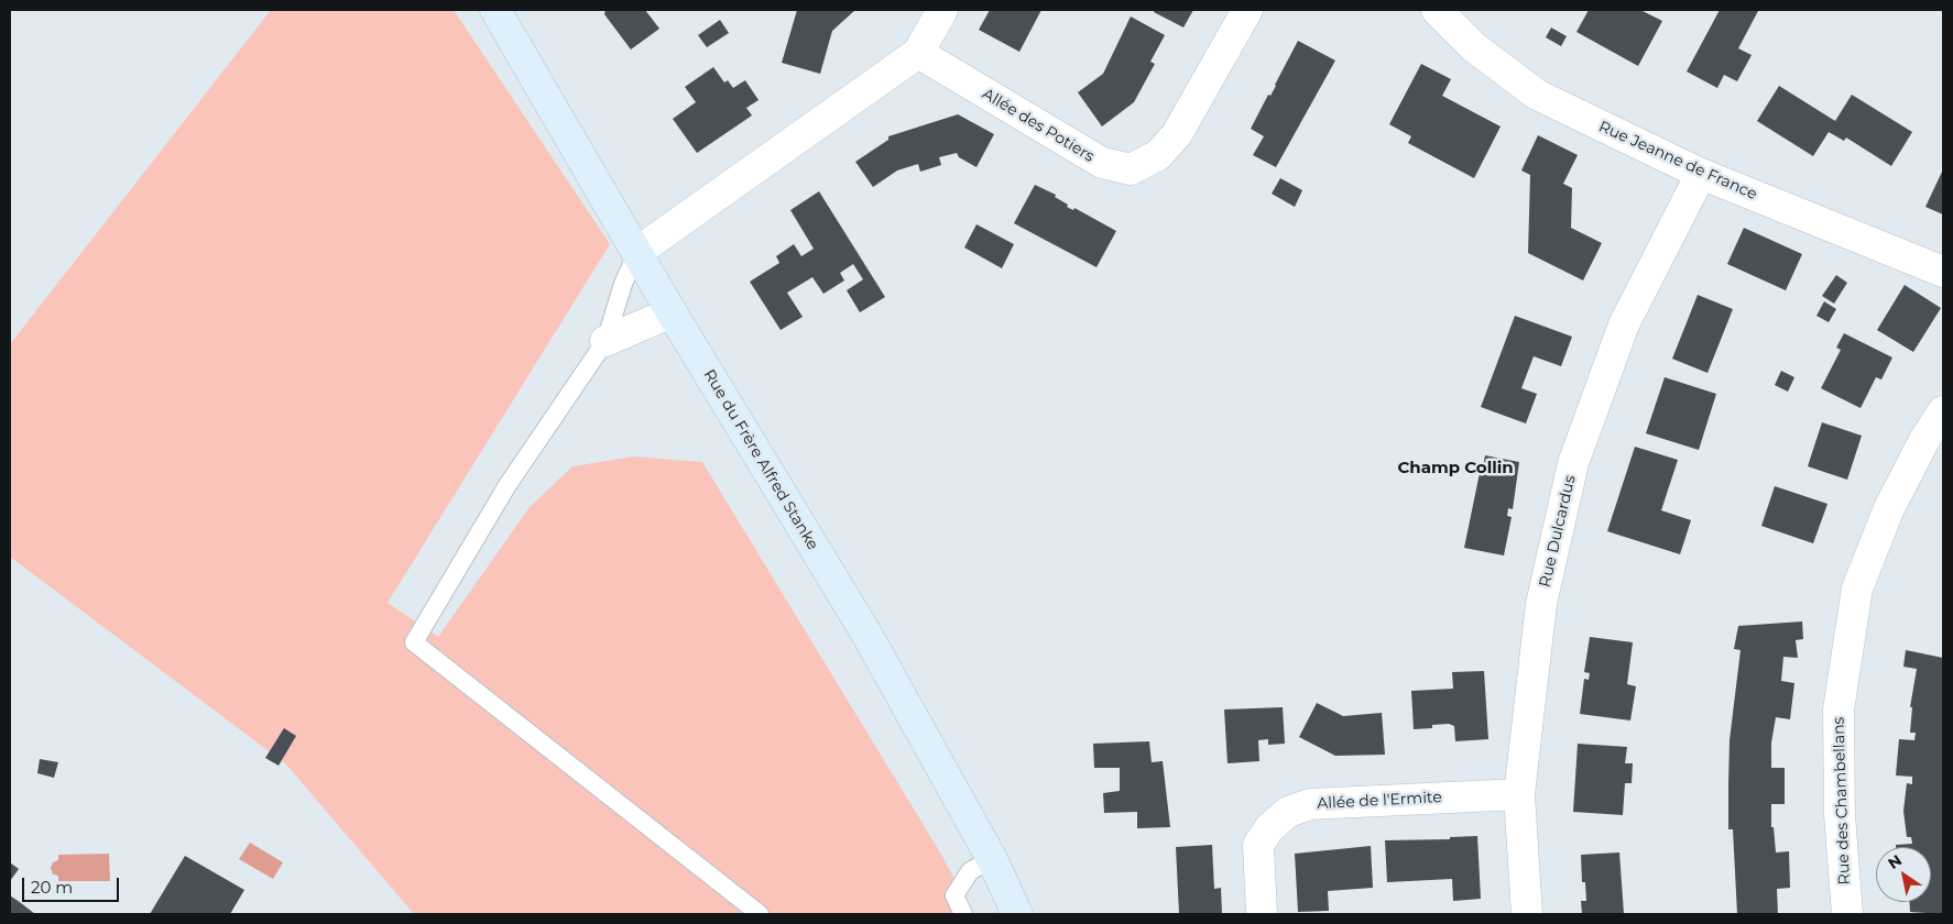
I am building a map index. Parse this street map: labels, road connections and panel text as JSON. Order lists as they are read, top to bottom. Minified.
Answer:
{"streets":{"street":["Allée des Potiers","Rue Jeanne de France","Rue du Frère Alfred Stanke","Rue Dulcardus","Allée de l'Ermite","Rue des Chambellans"]},"crossings":[["Rue Jeanne de France","Rue Dulcardus"],["Rue Dulcardus","Allée de l'Ermite"]],"districts":["Champ Collin"],"scale_bar":"20 m","north":"top left"}
